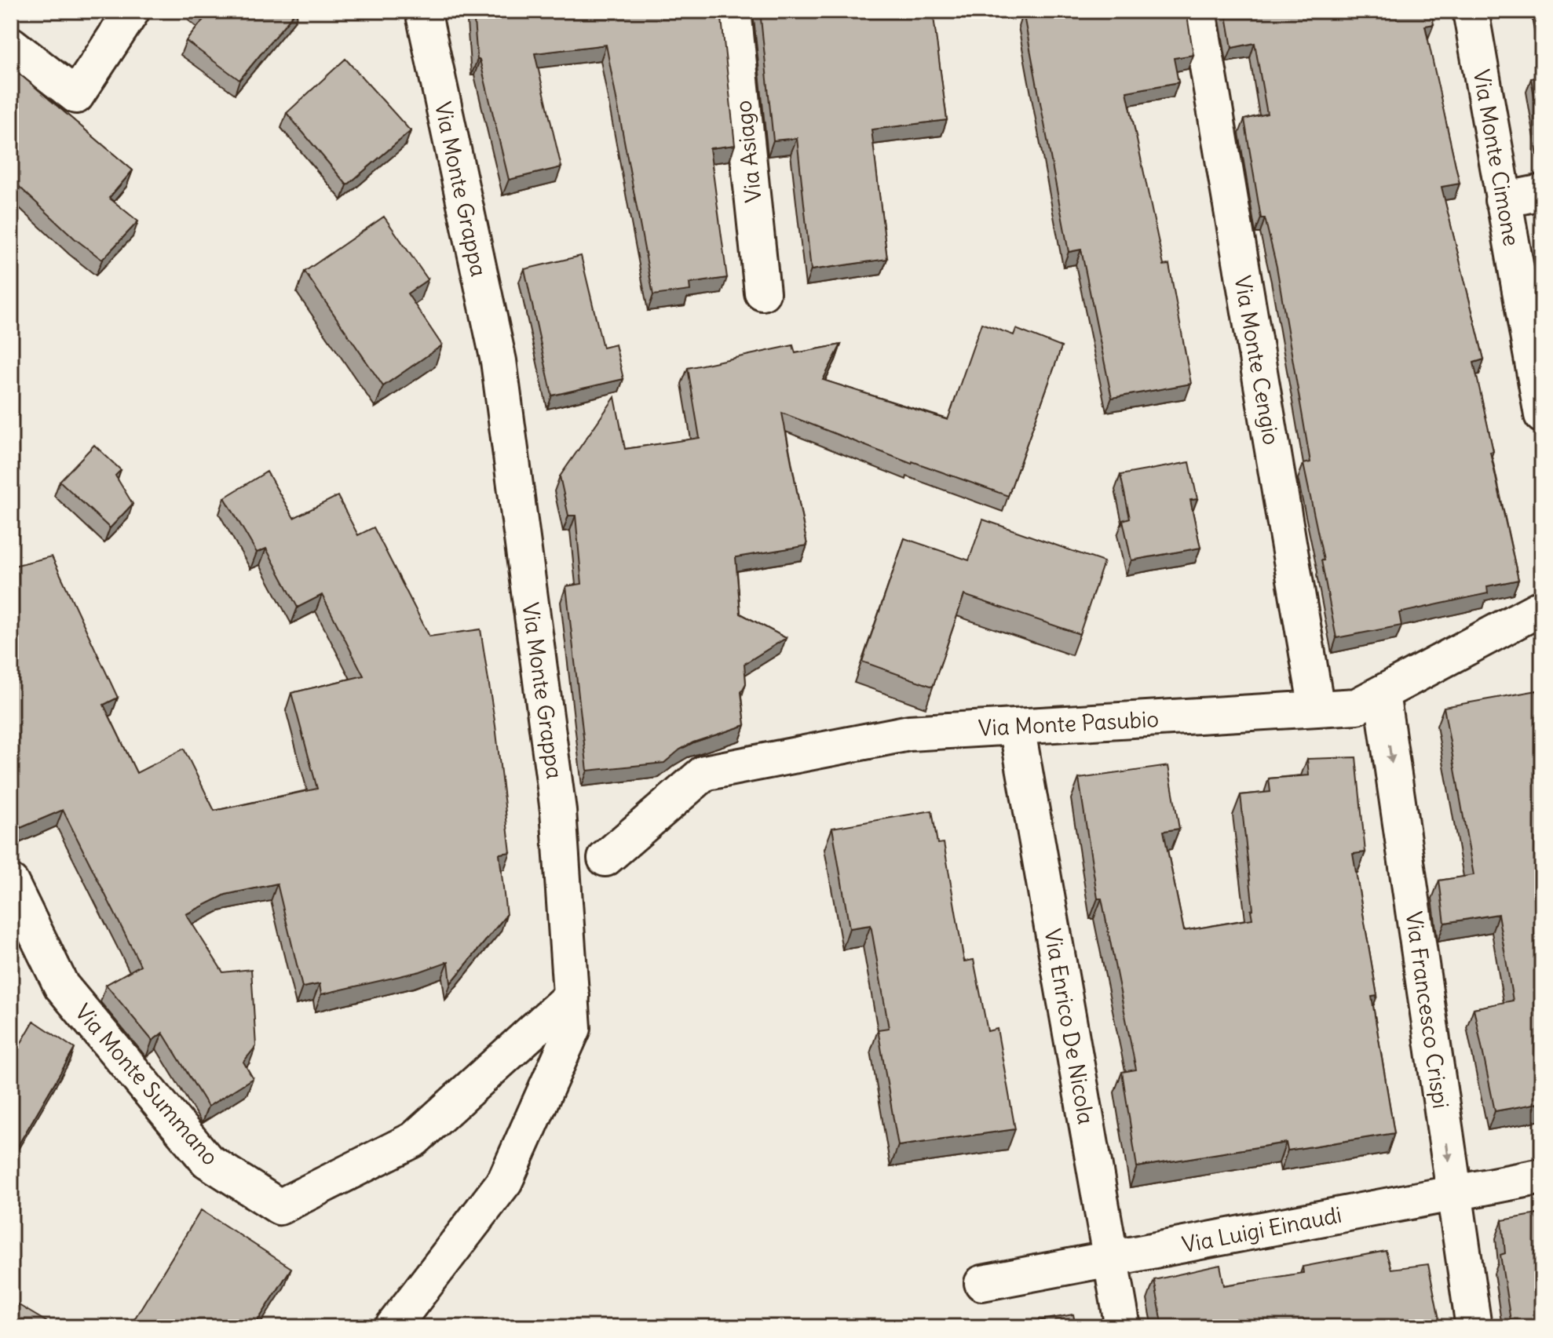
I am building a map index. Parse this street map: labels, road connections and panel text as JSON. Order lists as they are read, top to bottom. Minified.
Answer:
{"streets":{"street":["Via Asiago","Via Monte Cimone","Via Monte Grappa","Via Monte Cengio","Via Monte Pasubio","Via Francesco Crispi","Via Enrico De Nicola","Via Monte Summano","Via Luigi Einaudi"]},"crossings":[["Via Monte Grappa","Via Monte Summano"],["Via Monte Cengio","Via Monte Pasubio"],["Via Monte Pasubio","Via Francesco Crispi"],["Via Monte Pasubio","Via Enrico De Nicola"],["Via Francesco Crispi","Via Luigi Einaudi"],["Via Enrico De Nicola","Via Luigi Einaudi"]],"one_way":["Via Francesco Crispi"]}
